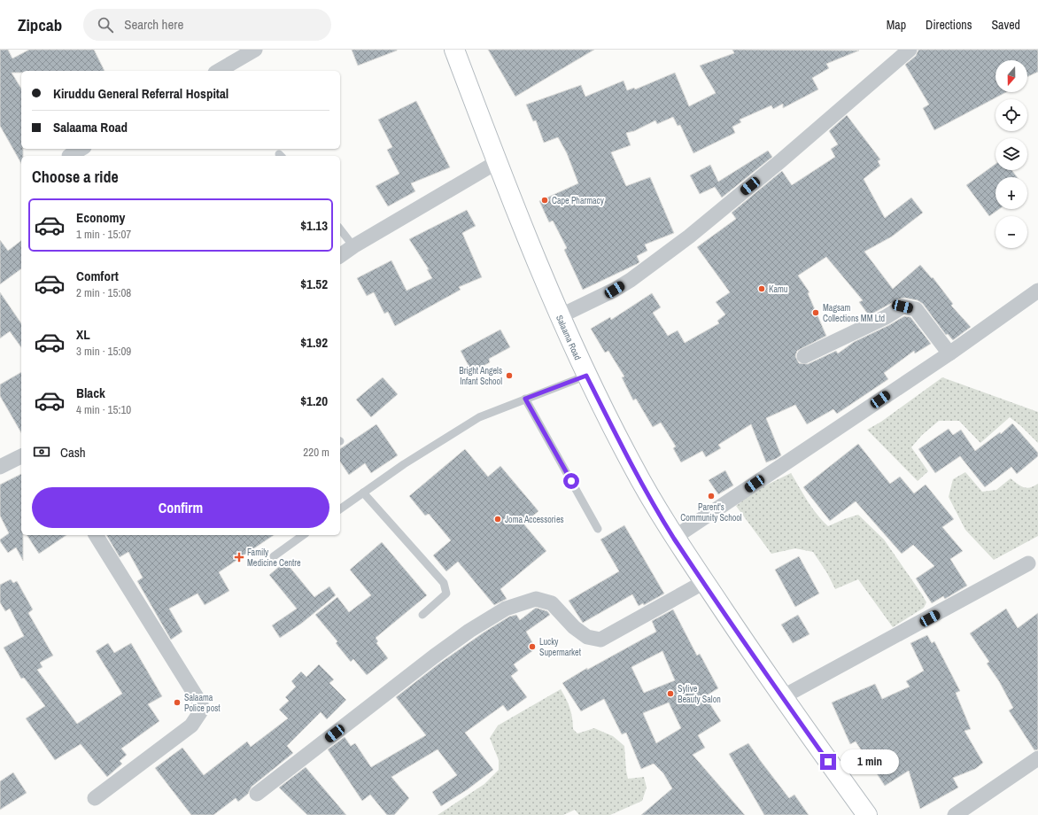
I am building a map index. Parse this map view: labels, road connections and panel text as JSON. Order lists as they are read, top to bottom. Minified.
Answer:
{"streets":{"main road":["Salaama Road"]},"places":{"other":["Cape Pharmacy","Kamu","Magsam Collections MM Ltd","Bright Angels Infant School","Parent's Community School","Joma Accessories","Lucky Supermarket","Sylive Beauty Salon","Salaama Police post"],"health":["Family Medicine Centre"]},"north":"bottom","page":{"header":"Zipcab","search":"Search here","nav":["Map","Directions","Saved"],"map_buttons":["+","−"],"banner":["Kiruddu General Referral Hospital","Salaama Road"],"heading":"Choose a ride","list":[{"name":"Economy","note":"1 min · 15:07","value":"$1.13"},{"name":"Comfort","note":"2 min · 15:08","value":"$1.52"},{"name":"XL","note":"3 min · 15:09","value":"$1.92"},{"name":"Black","note":"4 min · 15:10","value":"$1.20"}],"pay":["Cash","220 m"],"buttons":"Confirm","bubble":"1 min"}}
